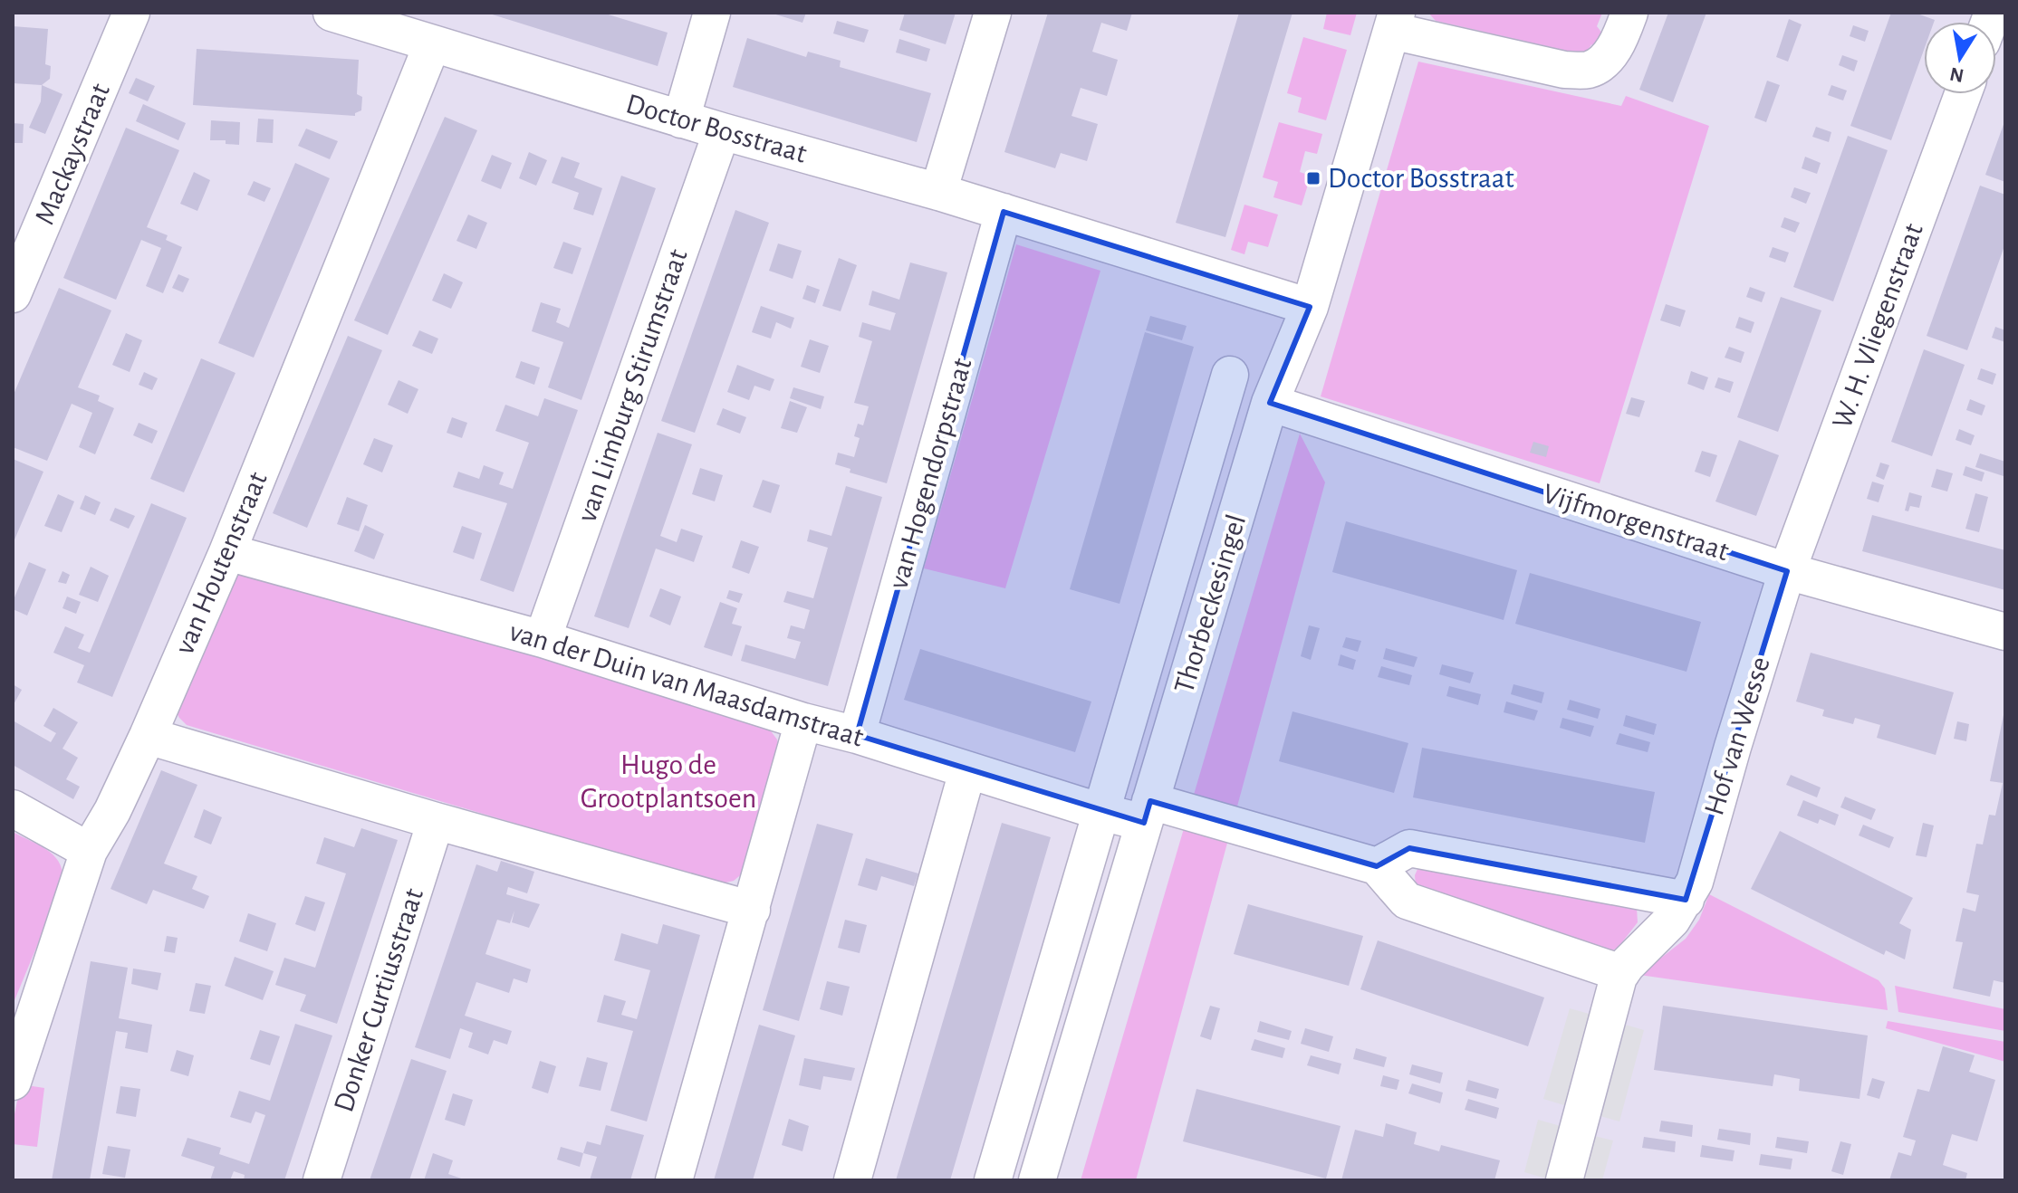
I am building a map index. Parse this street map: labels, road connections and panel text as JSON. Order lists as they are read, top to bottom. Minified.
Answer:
{"streets":{"street":["Doctor Bosstraat","Mackaystraat","W. H. Vliegenstraat","van Limburg Stirumstraat","van Hogendorpstraat","Vijfmorgenstraat","van Houtenstraat","Thorbeckesingel","van der Duin van Maasdamstraat","Hof van Wesse","Donker Curtiusstraat"]},"crossings":[["Doctor Bosstraat","van Limburg Stirumstraat"],["Doctor Bosstraat","van Hogendorpstraat"],["Doctor Bosstraat","van Houtenstraat"],["Doctor Bosstraat","Thorbeckesingel"],["W. H. Vliegenstraat","Vijfmorgenstraat"],["W. H. Vliegenstraat","Hof van Wesse"],["van Limburg Stirumstraat","van der Duin van Maasdamstraat"],["van Hogendorpstraat","van der Duin van Maasdamstraat"],["Vijfmorgenstraat","Thorbeckesingel"],["Vijfmorgenstraat","Hof van Wesse"],["van Houtenstraat","van der Duin van Maasdamstraat"],["Thorbeckesingel","van der Duin van Maasdamstraat"]],"parks":["Hugo de Grootplantsoen"],"places":{"transit":["Doctor Bosstraat"]},"north":"bottom"}
